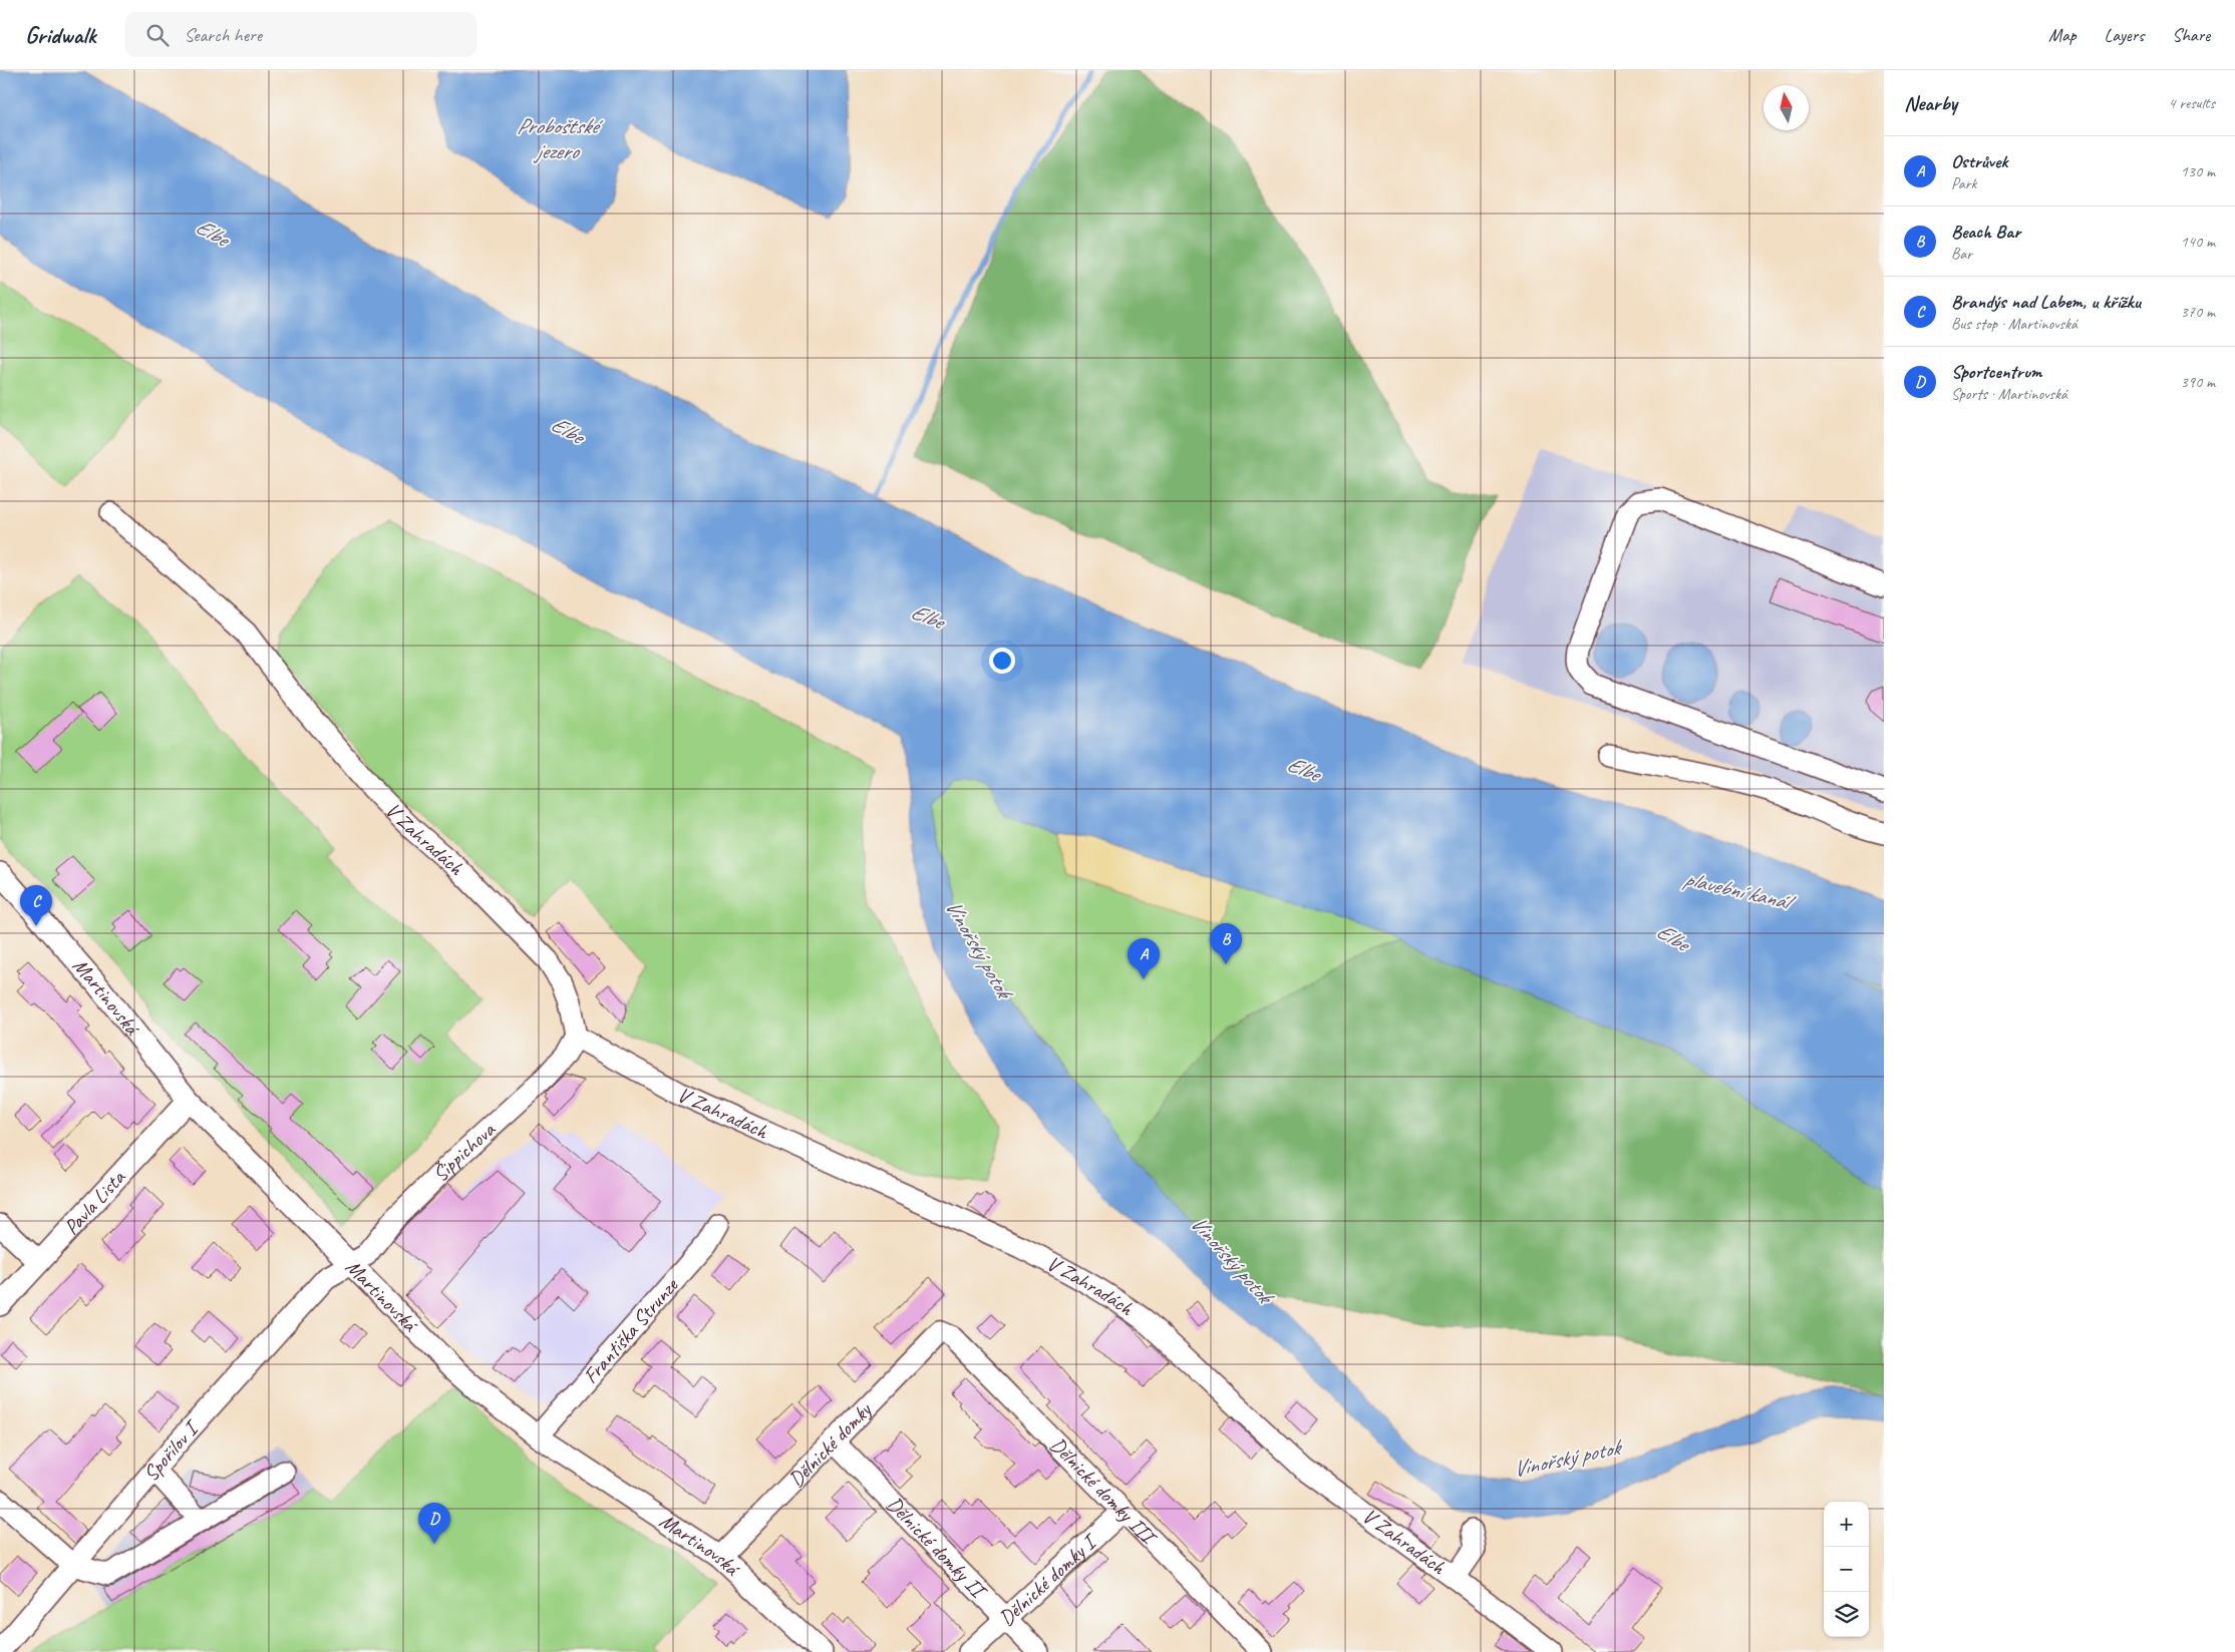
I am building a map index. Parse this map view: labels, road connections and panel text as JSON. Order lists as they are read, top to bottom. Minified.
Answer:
{"streets":{"street":["V Zahradách","Martinovská","Šippichova","Pavla Lista","Františka Strunze","Dělnické domky","Spořilov I","Dělnické domky III","Dělnické domky II","Dělnické domky I"]},"crossings":[["V Zahradách","Šippichova"],["Martinovská","Šippichova"],["Martinovská","Pavla Lista"],["Martinovská","Františka Strunze"],["Martinovská","Dělnické domky"],["Martinovská","Spořilov I"],["Šippichova","Spořilov I"],["Dělnické domky","Dělnické domky III"],["Dělnické domky","Dělnické domky II"],["Dělnické domky III","Dělnické domky I"],["Dělnické domky II","Dělnické domky I"]],"water":["Proboštské jezero","Elbe","plavební kanál","Vinořský potok"],"north":"top","page":{"header":"Gridwalk","search":"Search here","nav":["Map","Layers","Share"],"heading":["Nearby","4 results"],"list":[{"mark":"A","name":"Ostrůvek","note":"Park","value":"130 m"},{"mark":"B","name":"Beach Bar","note":"Bar","value":"140 m"},{"mark":"C","name":"Brandýs nad Labem, u křížku","note":"Bus stop · Martinovská","value":"370 m"},{"mark":"D","name":"Sportcentrum","note":"Sports · Martinovská","value":"390 m"}],"pins":["C","B","A","D"],"map_buttons":["+","−"]}}
